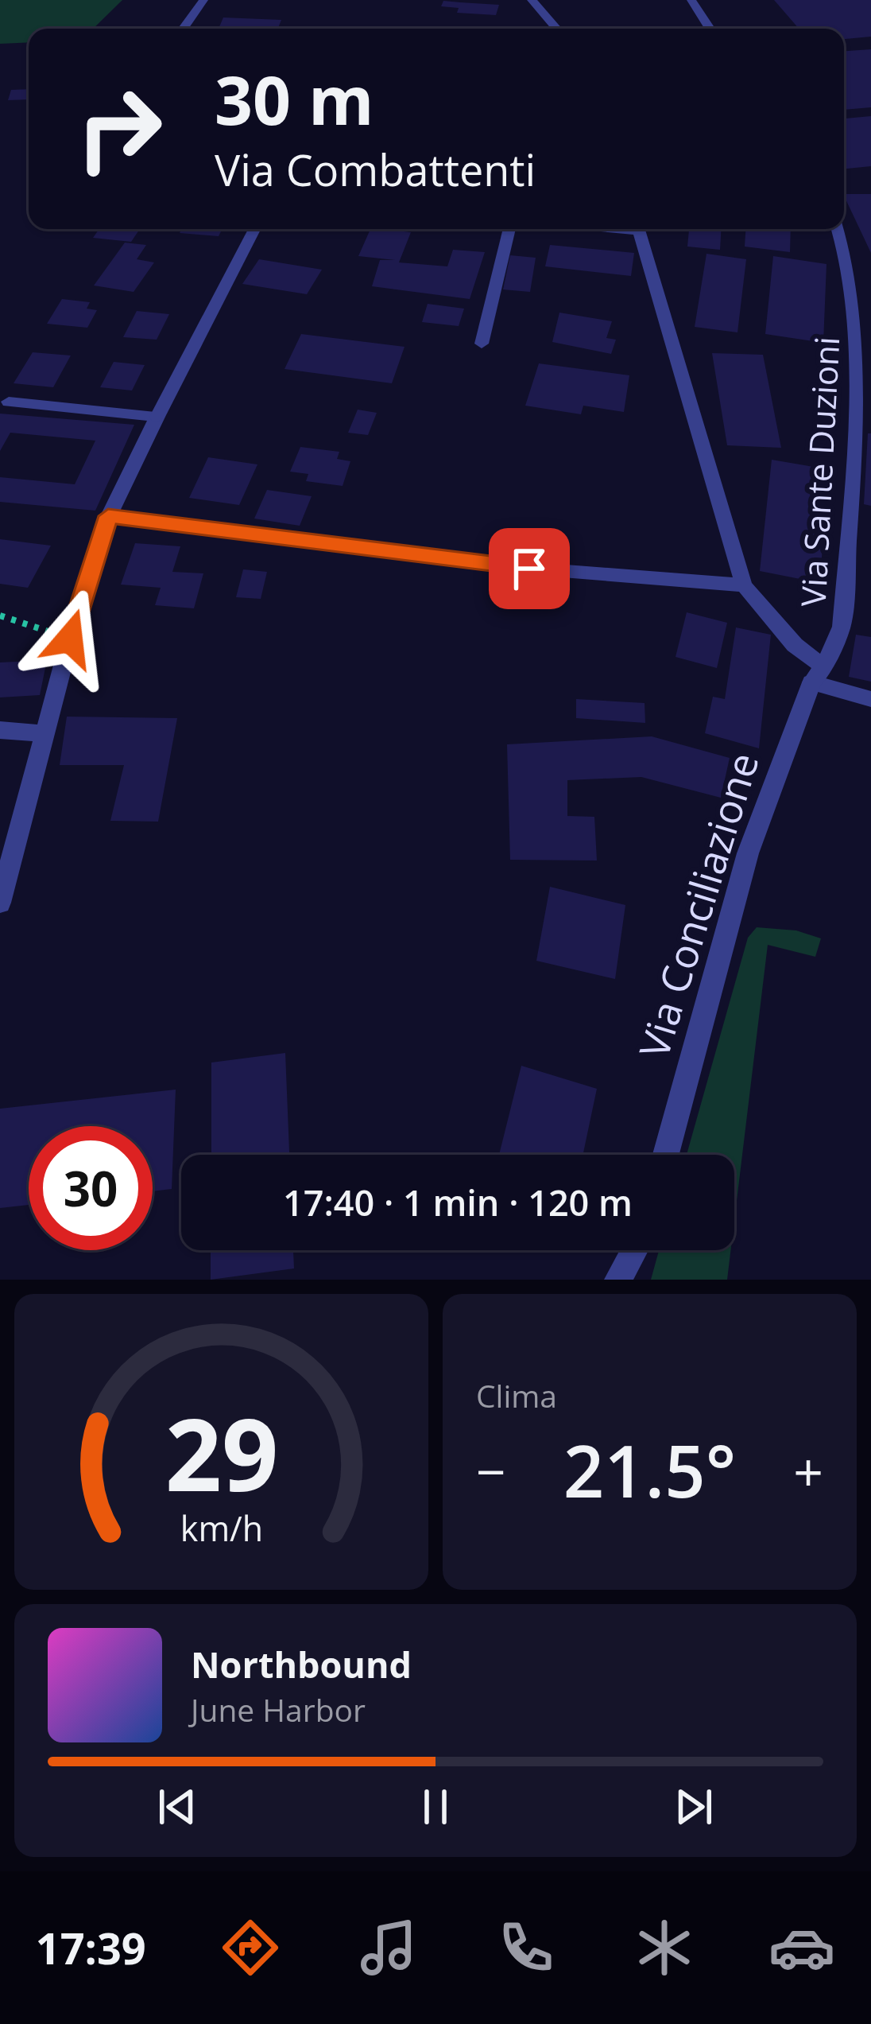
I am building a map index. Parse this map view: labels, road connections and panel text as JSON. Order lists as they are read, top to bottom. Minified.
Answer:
{"streets":{"street":["Via Sante Duzioni","Via Conciliazione"]},"crossings":[["Via Sante Duzioni","Via Conciliazione"]],"page":{"turn":["30 m","Via Combattenti"],"limit":"30","trip":"17:40 · 1 min · 120 m","tile":"Clima","heat":["−","21.5°","+"],"song":["Northbound","June Harbor"],"tabs":"17:39","gauge":["29","km/h"]}}
